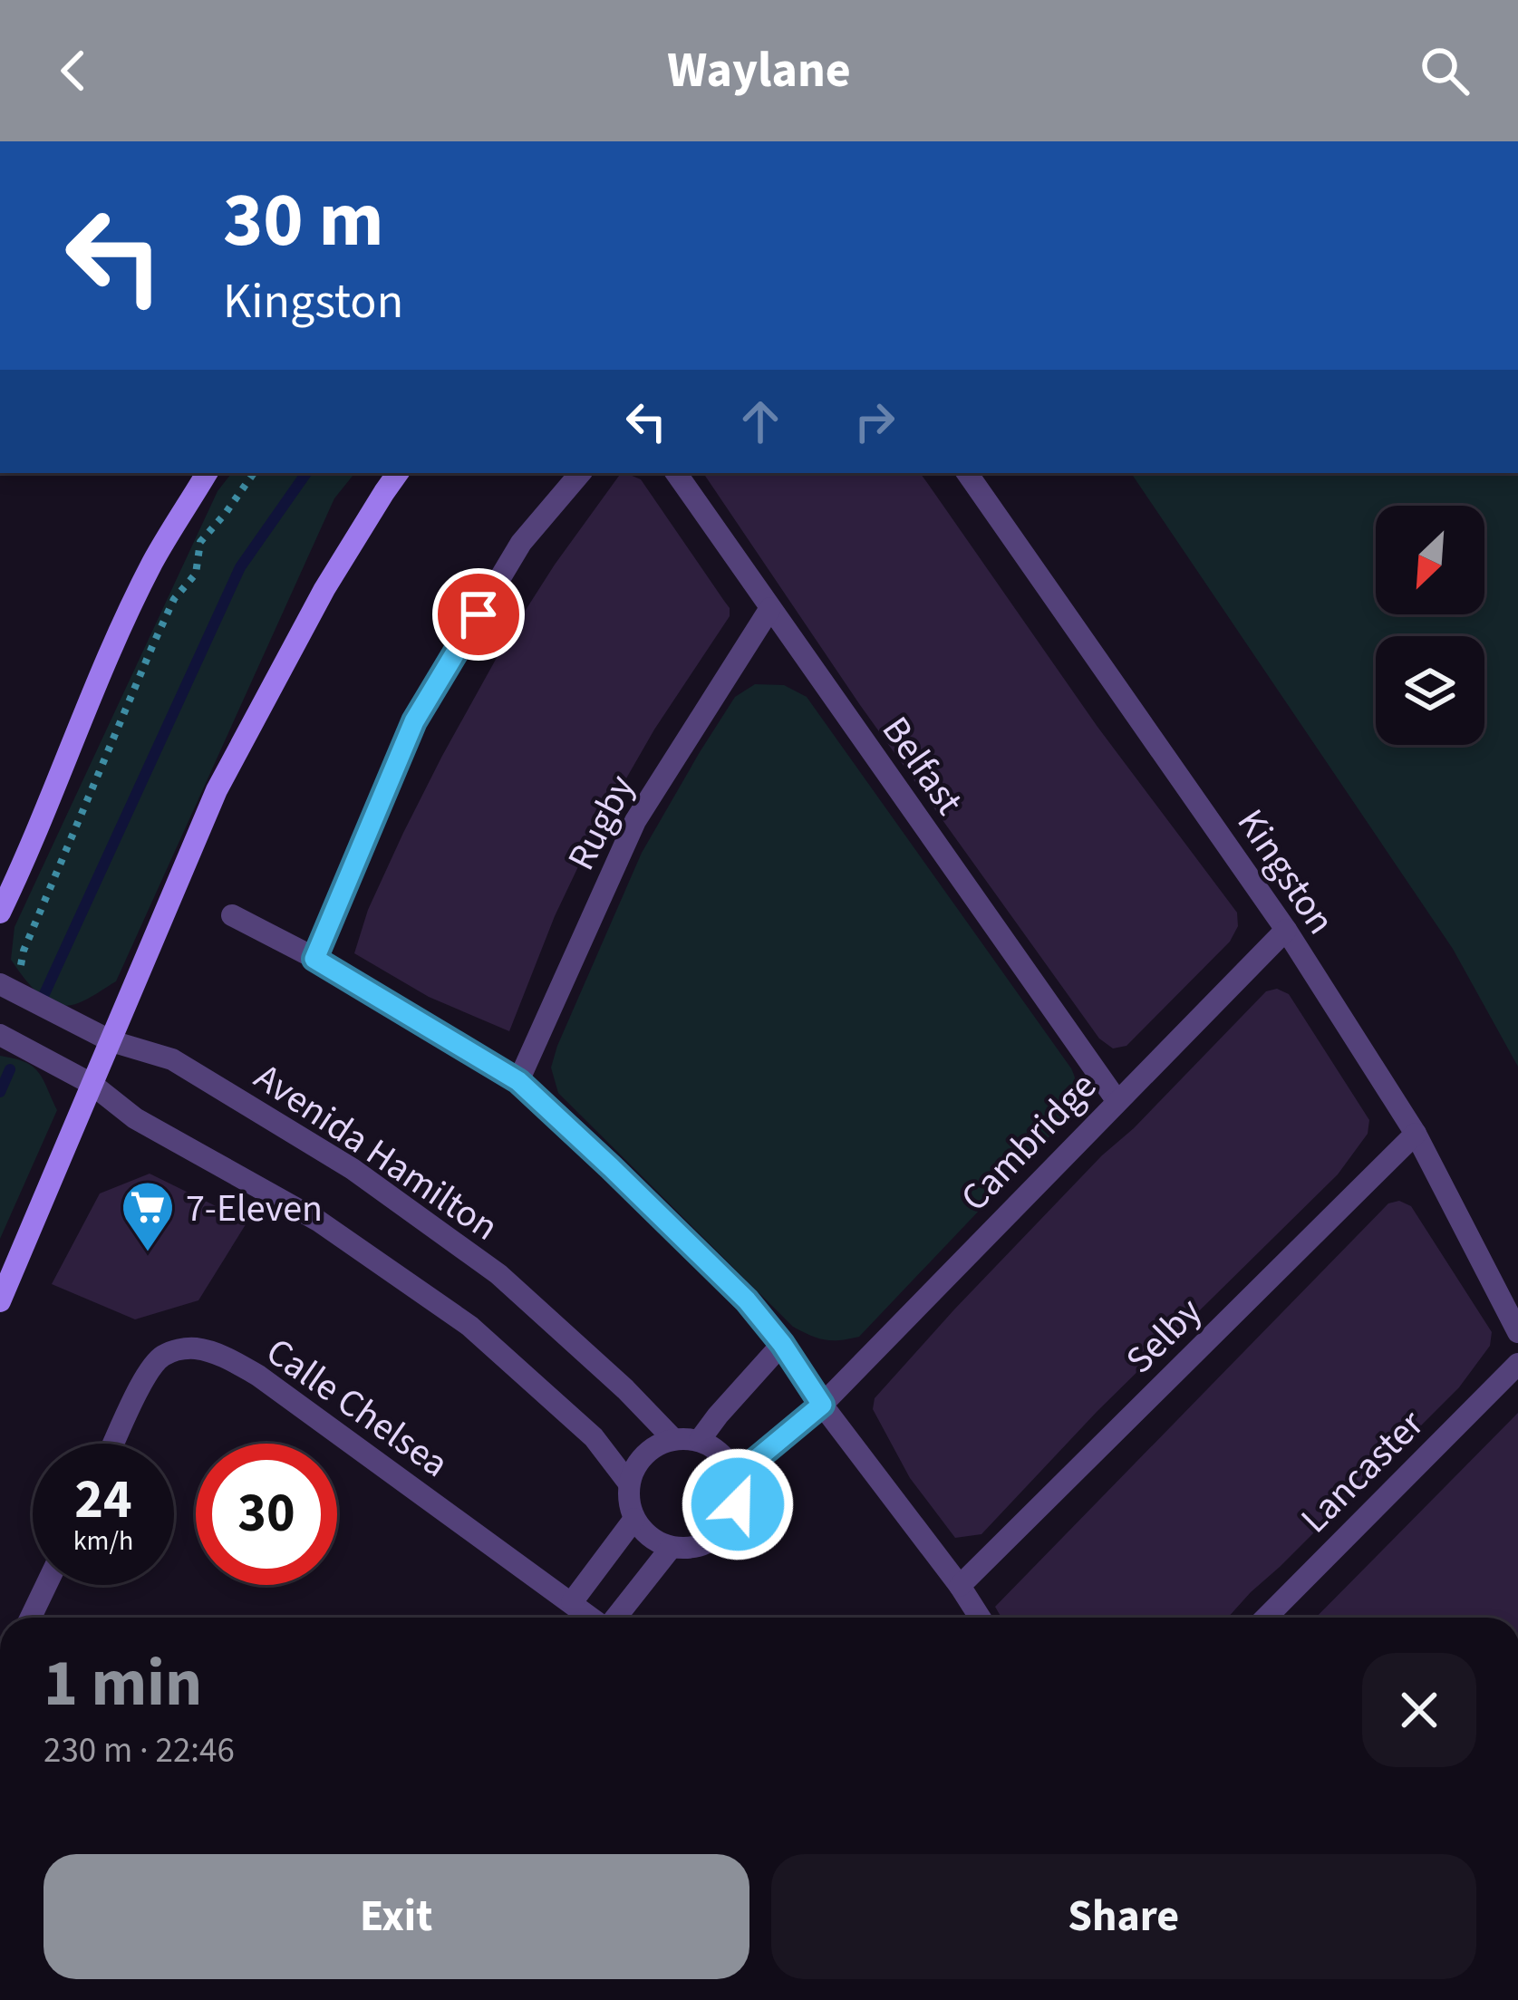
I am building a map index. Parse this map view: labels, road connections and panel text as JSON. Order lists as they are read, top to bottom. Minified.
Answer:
{"streets":{"street":["Belfast","Rugby","Kingston","Cambridge","Avenida Hamilton","Selby","Calle Chelsea","Lancaster"]},"crossings":[["Belfast","Rugby"],["Belfast","Cambridge"],["Kingston","Cambridge"],["Kingston","Selby"],["Cambridge","Avenida Hamilton"]],"places":{"supermarket":["7-Eleven"]},"north":"bottom left","page":{"header":"Waylane","turn":["30 m","Kingston"],"speed":"24 km/h","limit":"30","heading":["1 min","230 m · 22:46"],"buttons":["Exit","Share"]}}
